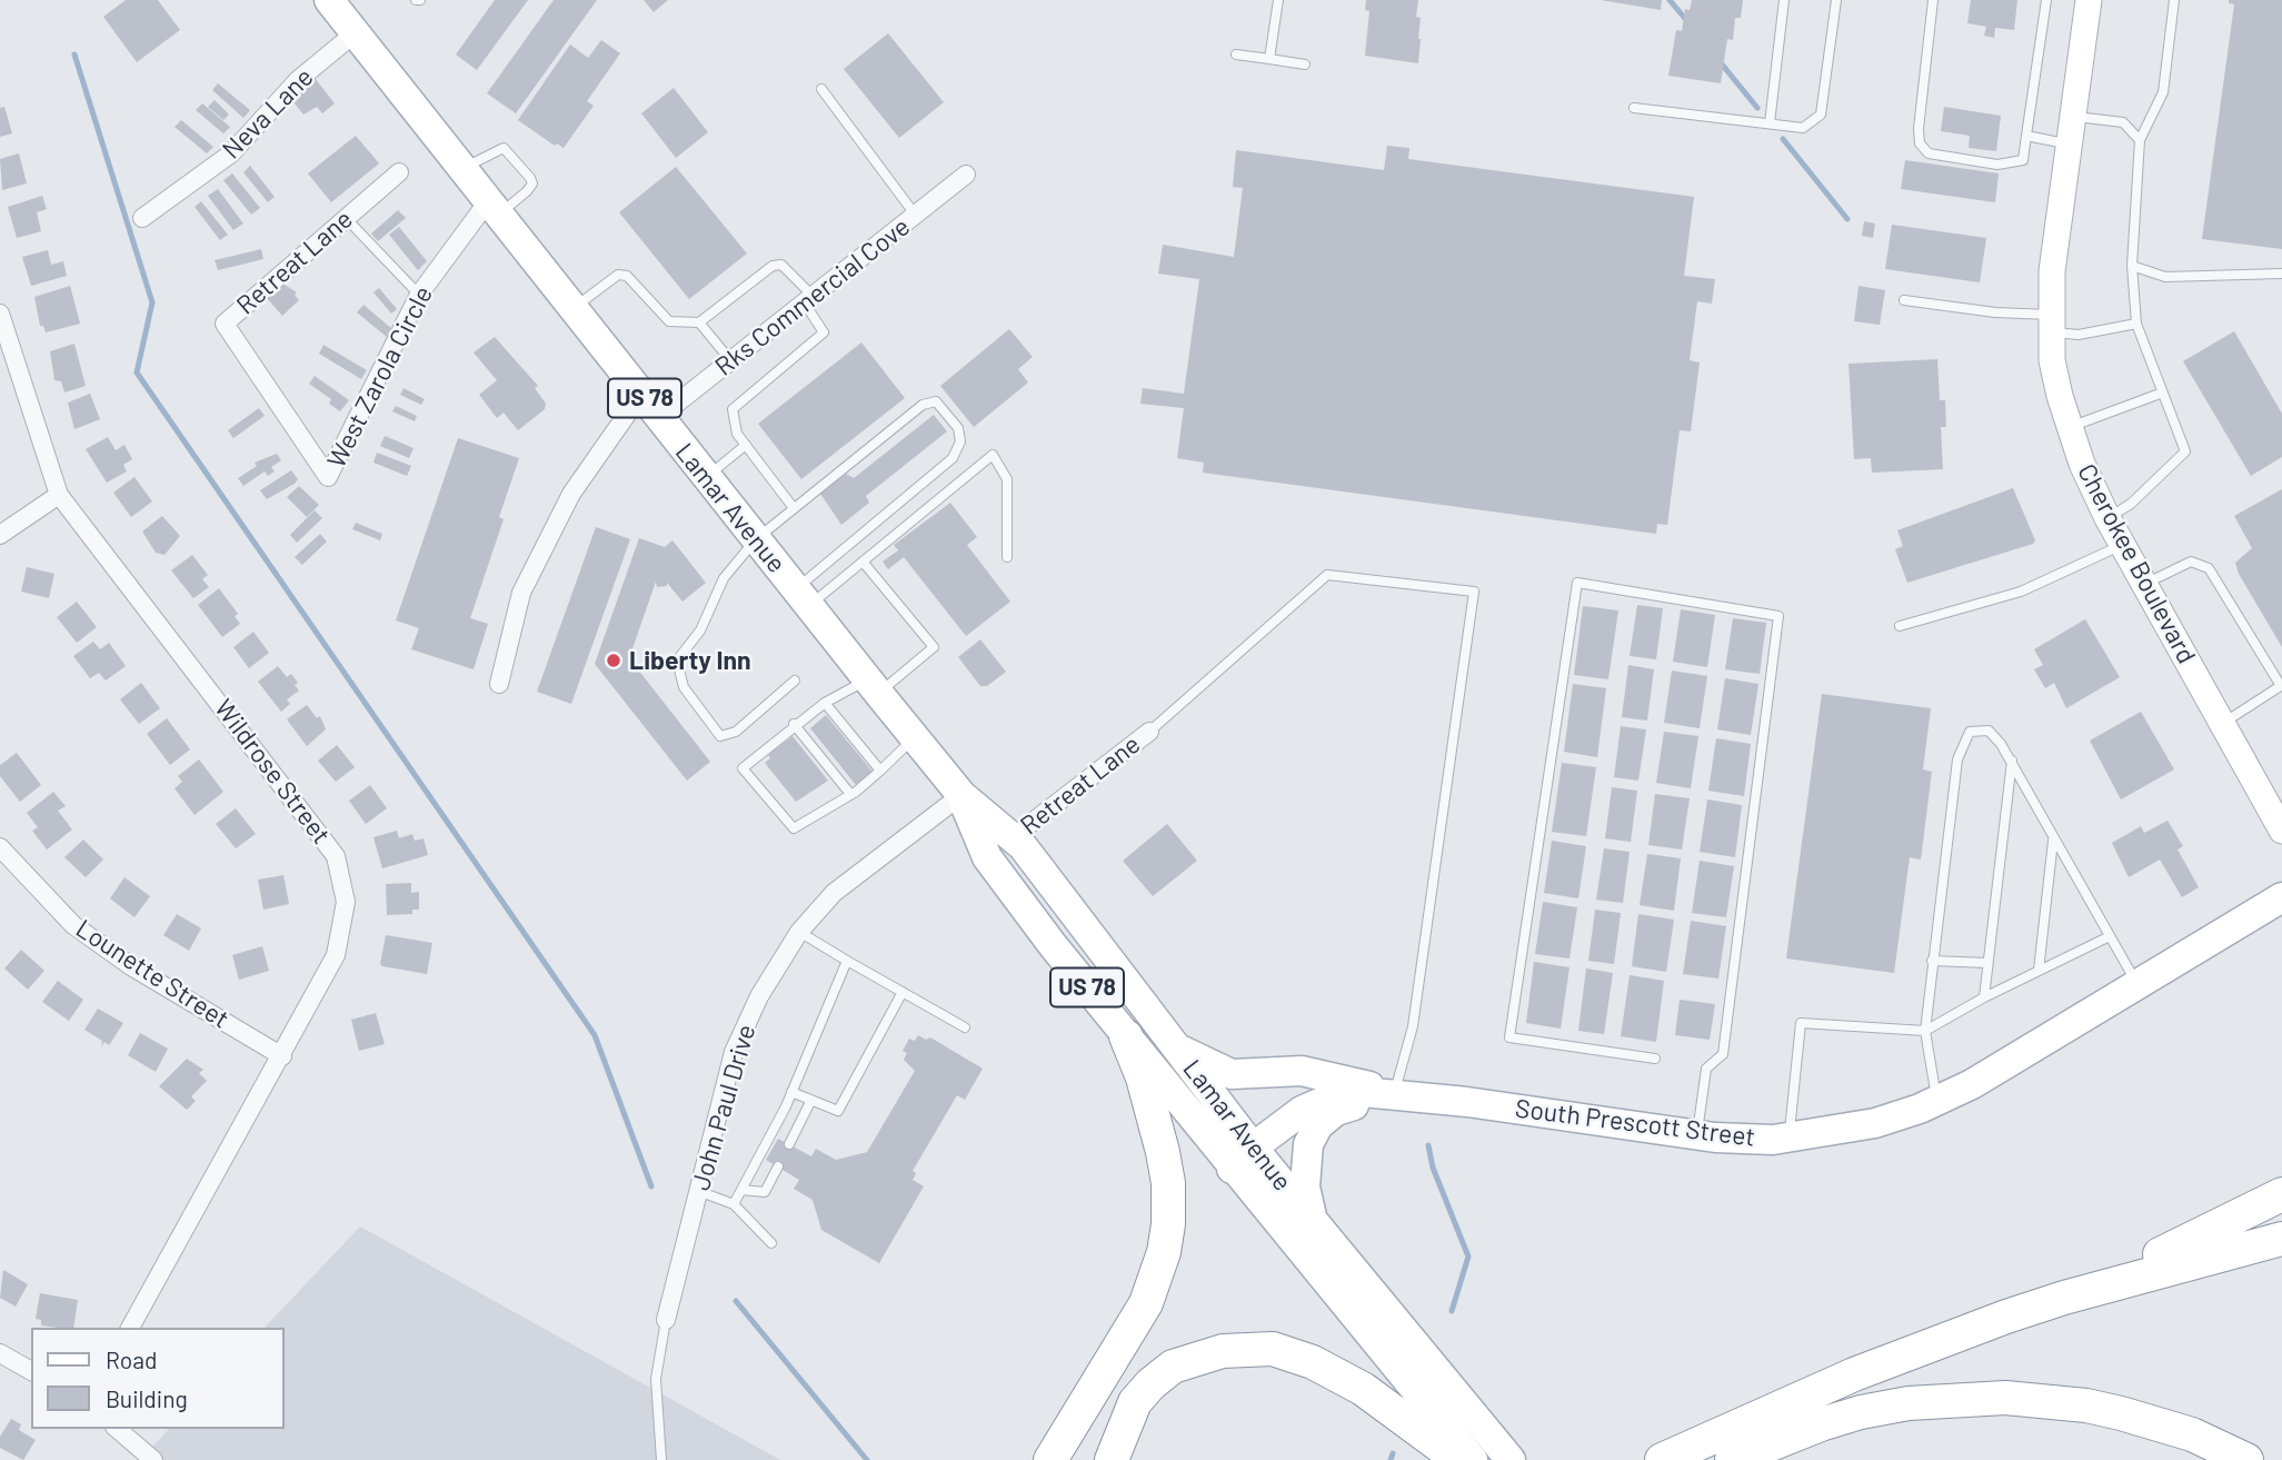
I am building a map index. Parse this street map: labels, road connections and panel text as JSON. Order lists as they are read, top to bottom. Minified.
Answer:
{"streets":{"main road":["US 78","Lamar Avenue","South Prescott Street"],"street":["Neva Lane","Retreat Lane","Rks Commercial Cove","West Zarola Circle","Cherokee Boulevard","Wildrose Street","Lounette Street","John Paul Drive"]},"crossings":[["Neva Lane","Lamar Avenue"],["Retreat Lane","West Zarola Circle"],["Retreat Lane","Lamar Avenue"],["Rks Commercial Cove","Lamar Avenue"],["West Zarola Circle","Lamar Avenue"],["Lamar Avenue","John Paul Drive"],["Lamar Avenue","South Prescott Street"],["Wildrose Street","Lounette Street"]],"places":["Liberty Inn"],"legend":["Road","Building"]}
